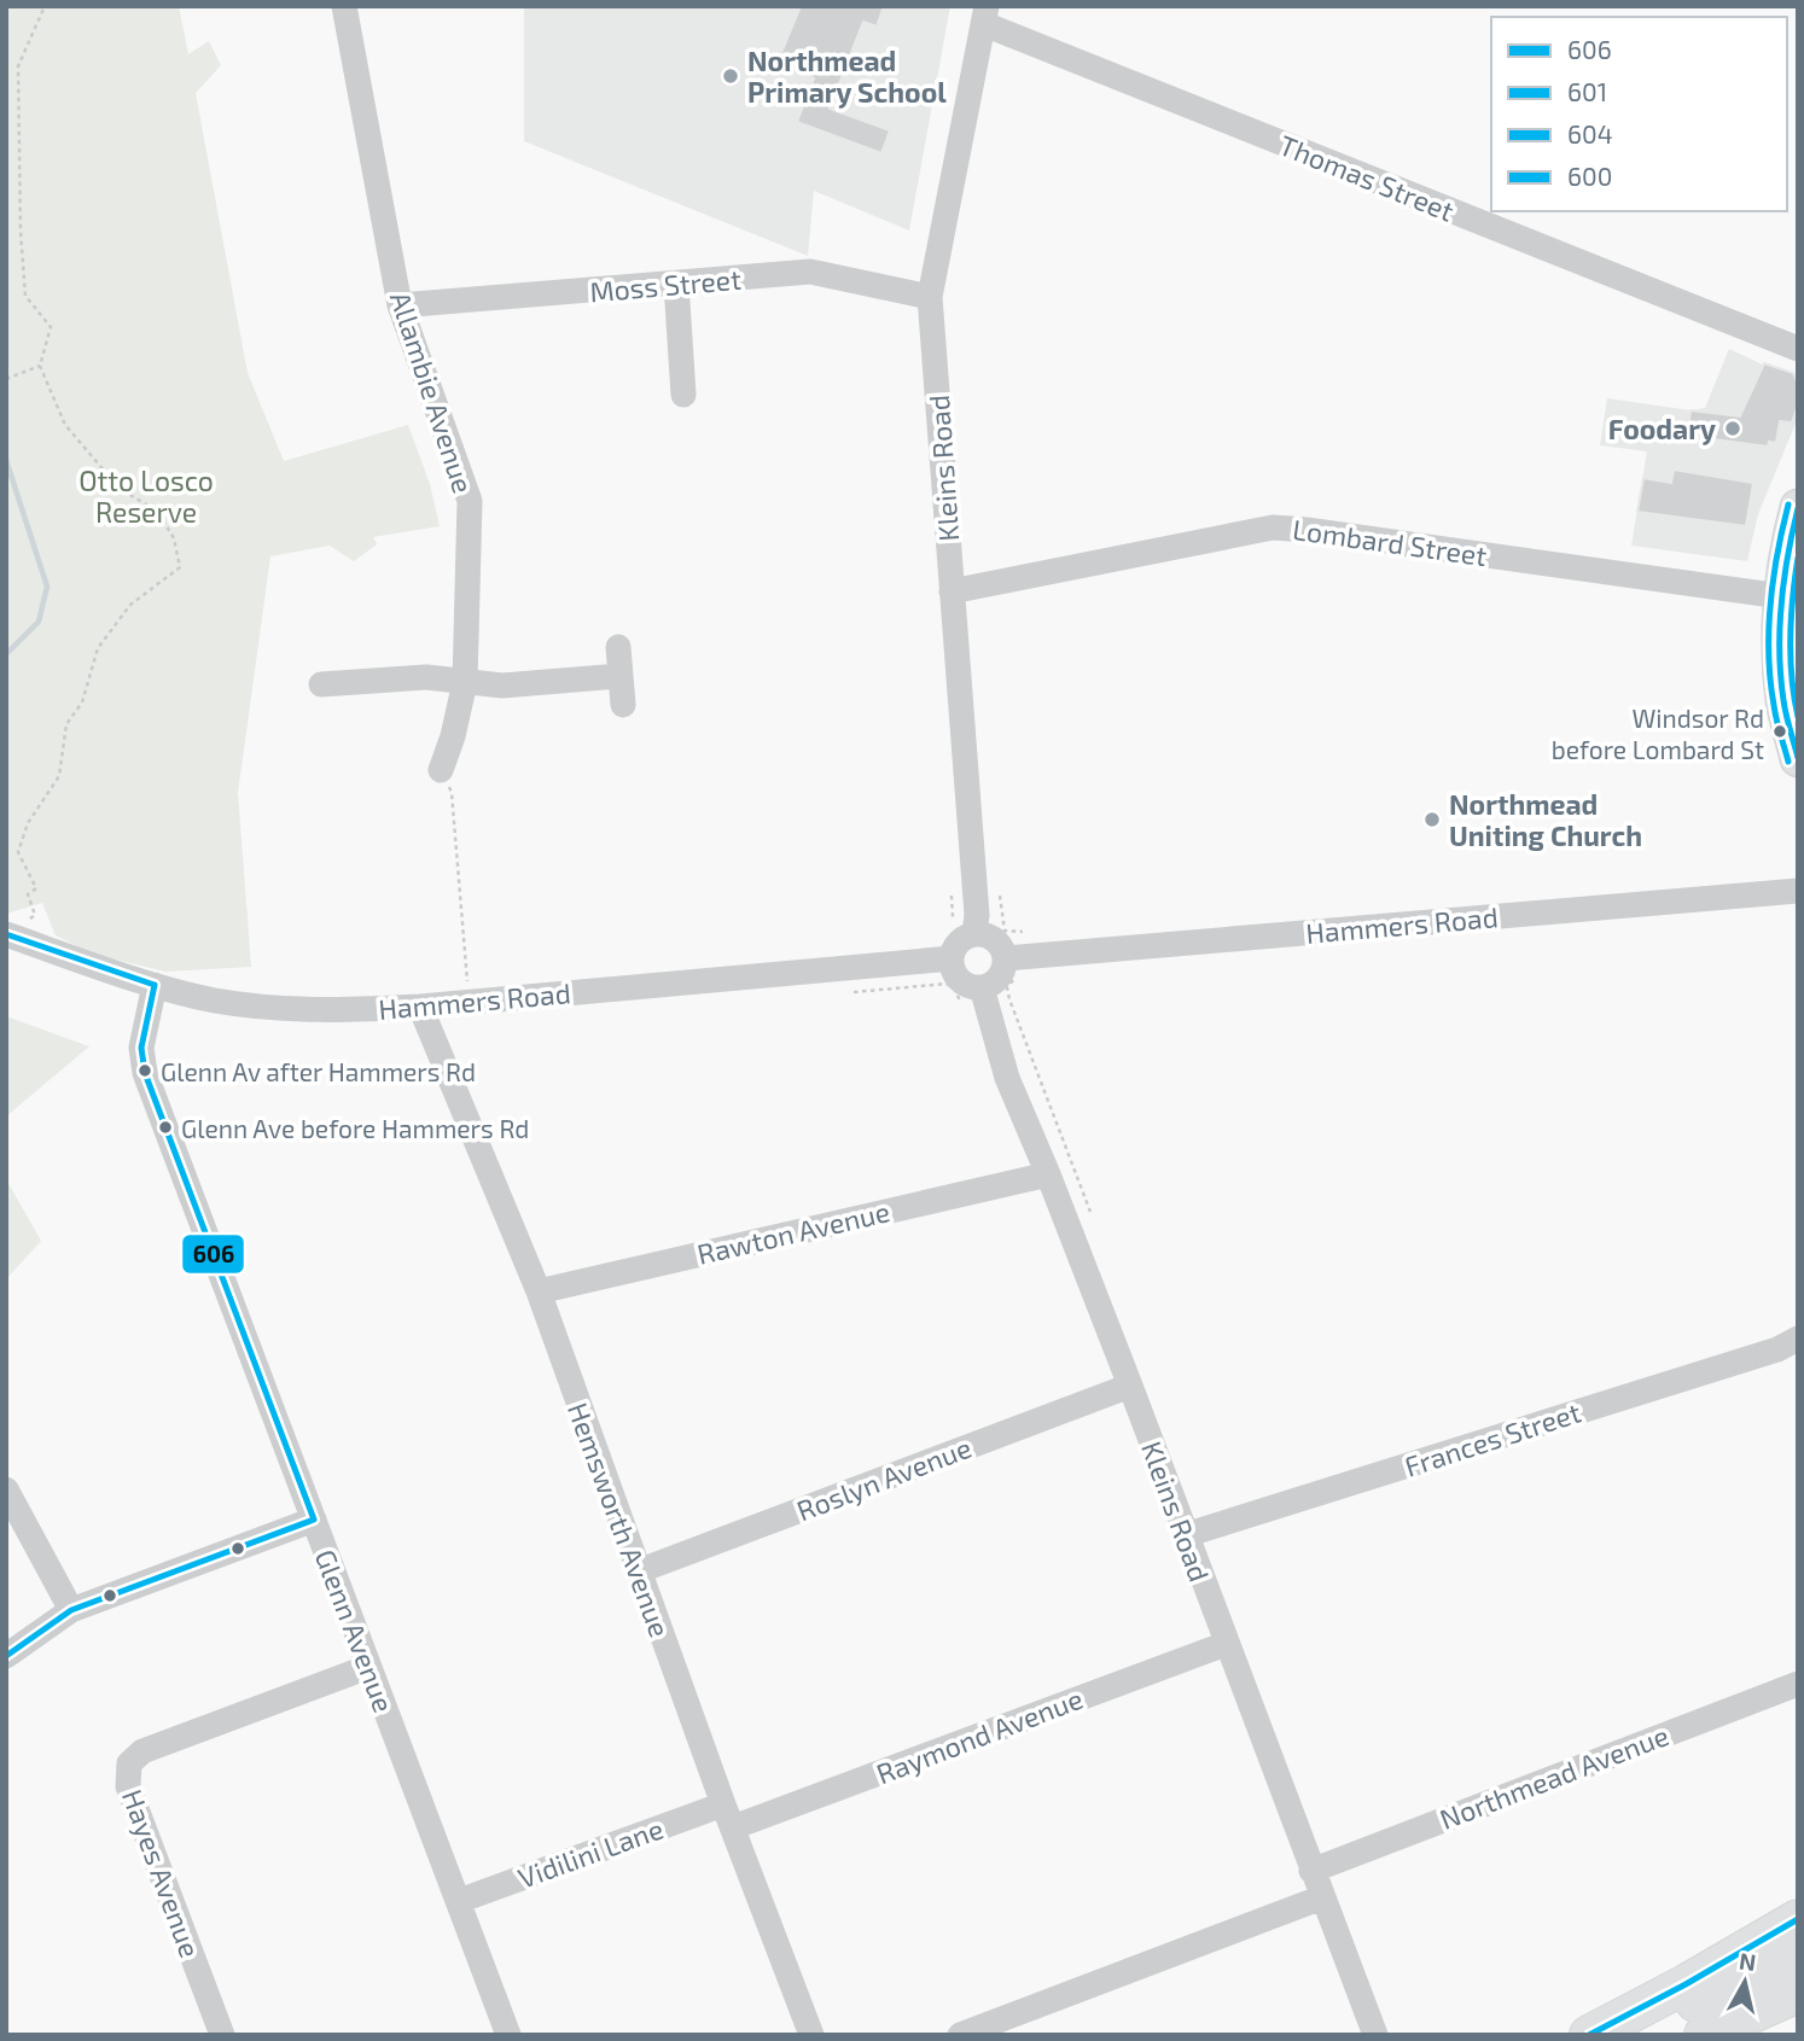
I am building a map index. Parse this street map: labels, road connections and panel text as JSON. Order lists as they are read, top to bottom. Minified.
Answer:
{"streets":{"street":["Thomas Street","Moss Street","Allambie Avenue","Kleins Road","Lombard Street","Hammers Road","Rawton Avenue","Frances Street","Roslyn Avenue","Hemsworth Avenue","Glenn Avenue","Raymond Avenue","Northmead Avenue","Vidilini Lane","Hayes Avenue"]},"crossings":[["Thomas Street","Kleins Road"],["Moss Street","Allambie Avenue"],["Moss Street","Kleins Road"],["Kleins Road","Lombard Street"],["Kleins Road","Hammers Road"],["Kleins Road","Rawton Avenue"],["Kleins Road","Frances Street"],["Kleins Road","Roslyn Avenue"],["Kleins Road","Raymond Avenue"],["Kleins Road","Northmead Avenue"],["Hammers Road","Hemsworth Avenue"],["Hammers Road","Glenn Avenue"],["Rawton Avenue","Hemsworth Avenue"],["Roslyn Avenue","Hemsworth Avenue"],["Hemsworth Avenue","Raymond Avenue"],["Hemsworth Avenue","Vidilini Lane"],["Glenn Avenue","Vidilini Lane"],["Glenn Avenue","Hayes Avenue"],["Raymond Avenue","Vidilini Lane"]],"parks":["Otto Losco Reserve"],"places":["Northmead Primary School","Foodary","Windsor Rd before Lombard St","Northmead Uniting Church","Glenn Av after Hammers Rd","Glenn Ave before Hammers Rd"],"lines":["transit line 604","transit line 601","transit line 600","transit line 606"],"legend":["606","601","604","600"],"north":"top"}
